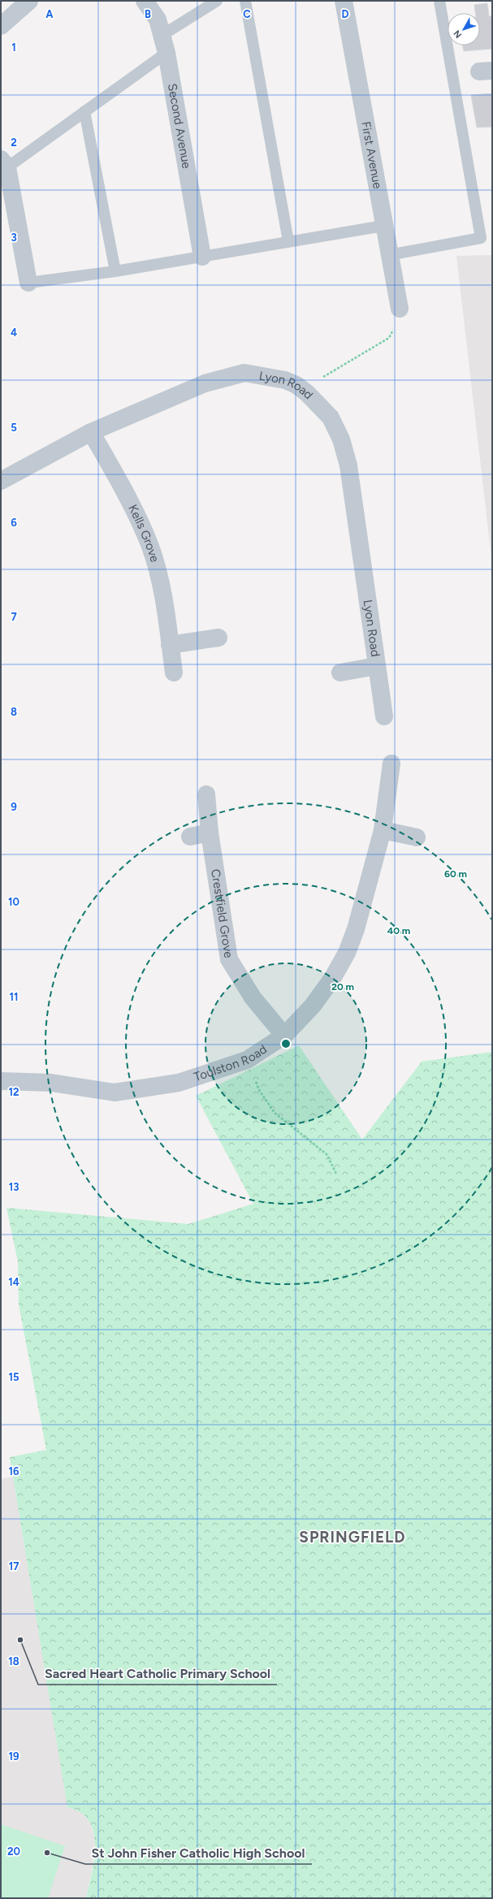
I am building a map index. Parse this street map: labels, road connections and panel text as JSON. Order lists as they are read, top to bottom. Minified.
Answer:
{"streets":{"street":["Second Avenue","First Avenue","Lyon Road","Kells Grove","Crestfield Grove","Toulston Road"]},"crossings":[["Lyon Road","Kells Grove"],["Crestfield Grove","Toulston Road"]],"districts":["SPRINGFIELD"],"places":["Sacred Heart Catholic Primary School","St John Fisher Catholic High School"],"north":"bottom left","grid":{"columns":["A","B","C","D"],"rows":["1","2","3","4","5","6","7","8","9","10","11","12","13","14","15","16","17","18","19","20"]},"rings":["60 m","40 m","20 m"]}
